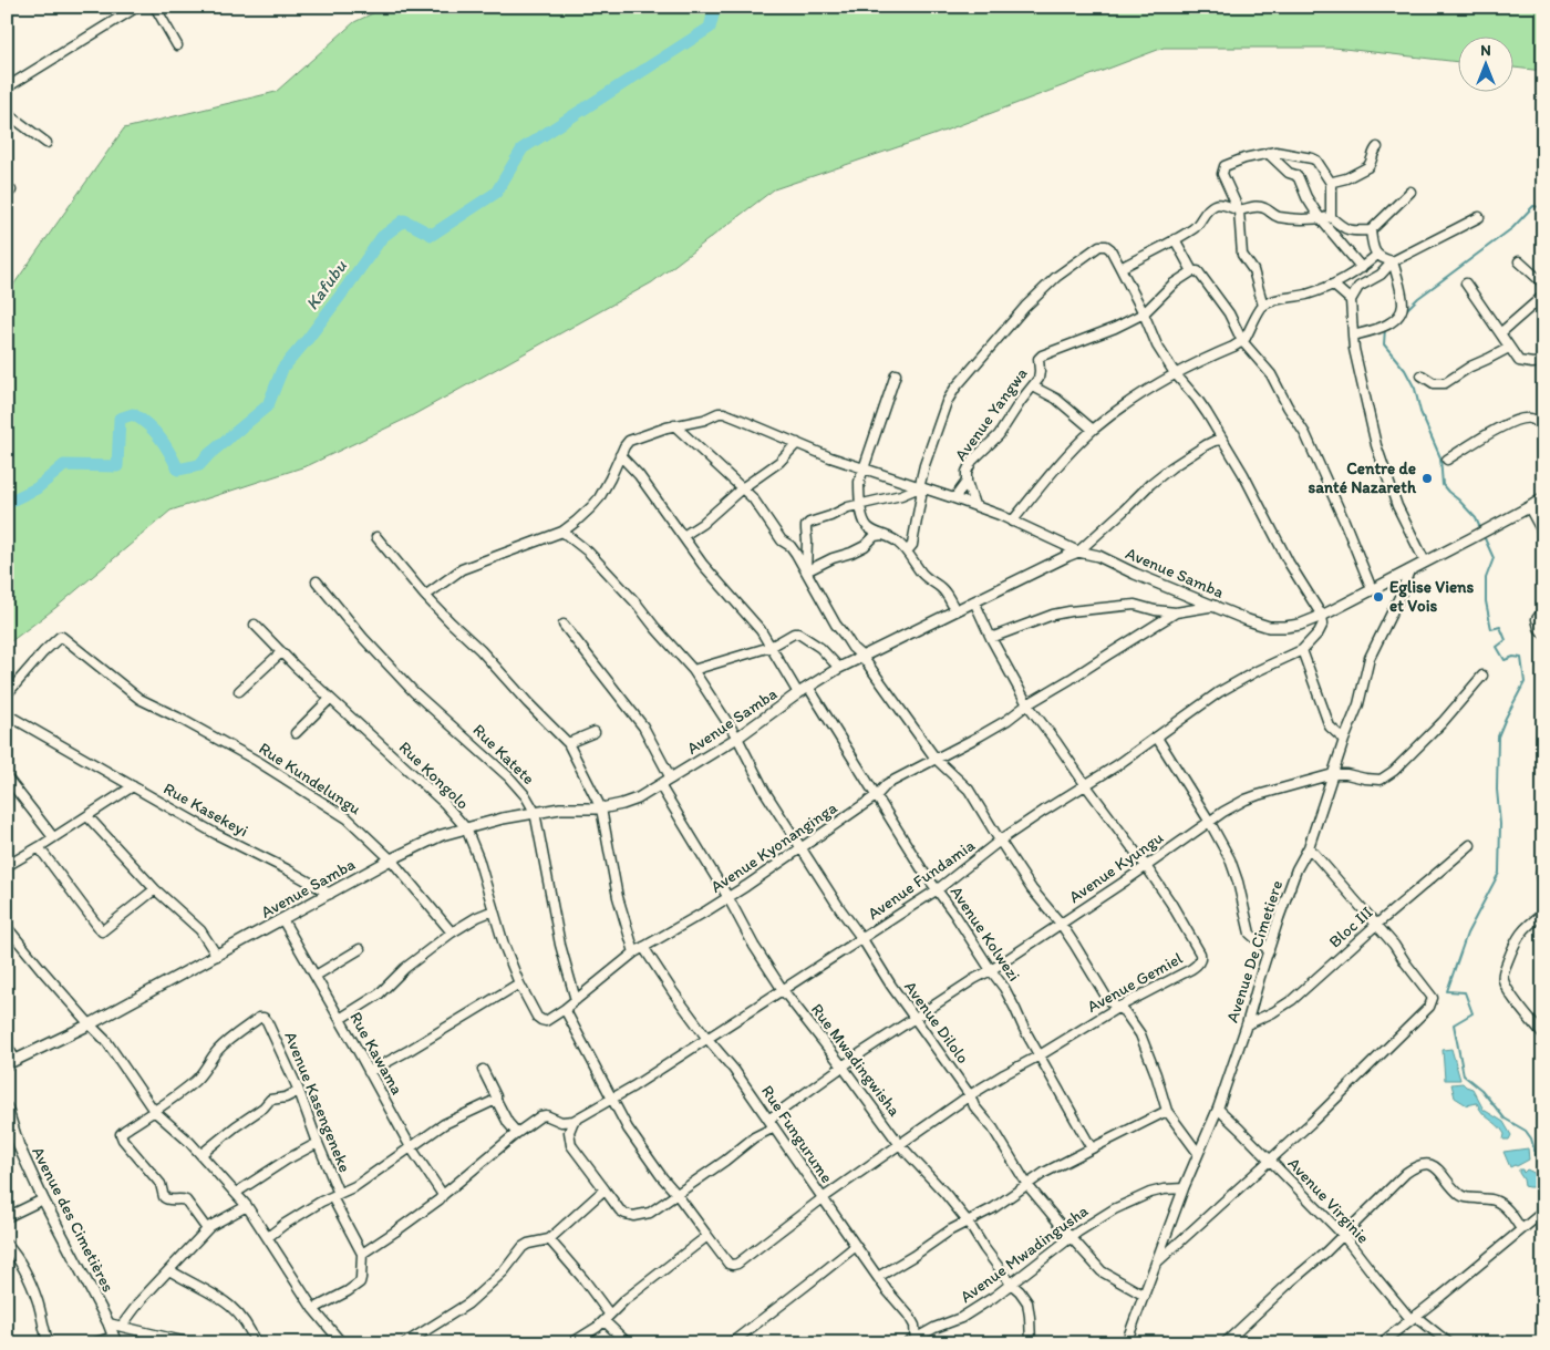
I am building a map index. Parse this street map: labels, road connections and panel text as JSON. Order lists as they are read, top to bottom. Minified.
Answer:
{"streets":{"street":["Avenue Yangwa","Avenue Samba","Rue Katete","Rue Kongolo","Rue Kundelungu","Rue Kasekeyi","Avenue Kyonanginga","Avenue Kyungu","Avenue Fundamia","Bloc III","Avenue Kolwezi","Avenue De Cimetiere","Avenue Gemiel","Avenue Dilolo","Rue Kawama","Rue Mwadingwisha","Avenue Kasengeneke","Rue Fungurume","Avenue Virginie","Avenue des Cimetières","Avenue Mwadingusha"]},"crossings":[["Avenue Samba","Rue Katete"],["Avenue Samba","Rue Kongolo"],["Avenue Samba","Rue Kundelungu"],["Avenue Samba","Rue Kasekeyi"],["Avenue Samba","Avenue Fundamia"],["Avenue Samba","Avenue Kolwezi"],["Avenue Samba","Avenue De Cimetiere"],["Avenue Samba","Avenue Gemiel"],["Avenue Samba","Avenue Dilolo"],["Avenue Samba","Rue Kawama"],["Avenue Samba","Rue Mwadingwisha"],["Rue Katete","Avenue Kyonanginga"],["Rue Kongolo","Avenue Kyonanginga"],["Avenue Kyonanginga","Avenue Kolwezi"],["Avenue Kyonanginga","Avenue Gemiel"],["Avenue Kyonanginga","Avenue Dilolo"],["Avenue Kyonanginga","Rue Mwadingwisha"],["Avenue Kyonanginga","Rue Fungurume"],["Avenue Kyungu","Avenue Kolwezi"],["Avenue Kyungu","Avenue De Cimetiere"],["Avenue Kyungu","Avenue Gemiel"],["Avenue Kyungu","Avenue Dilolo"],["Avenue Kyungu","Rue Mwadingwisha"],["Avenue Kyungu","Rue Fungurume"],["Avenue Fundamia","Avenue Kolwezi"],["Avenue Fundamia","Avenue Gemiel"],["Avenue Fundamia","Avenue Dilolo"],["Avenue Fundamia","Rue Mwadingwisha"],["Avenue Fundamia","Rue Fungurume"],["Bloc III","Avenue De Cimetiere"],["Avenue Kolwezi","Avenue Gemiel"],["Avenue De Cimetiere","Avenue Dilolo"],["Avenue De Cimetiere","Avenue Virginie"],["Avenue De Cimetiere","Avenue Mwadingusha"],["Avenue Gemiel","Avenue Dilolo"],["Avenue Gemiel","Rue Mwadingwisha"],["Avenue Gemiel","Rue Fungurume"],["Avenue Dilolo","Avenue Mwadingusha"],["Rue Mwadingwisha","Avenue Mwadingusha"],["Rue Fungurume","Avenue Mwadingusha"]],"water":["Kafubu"],"places":["Centre de santé Nazareth","Eglise Viens et Vois"],"north":"top"}
